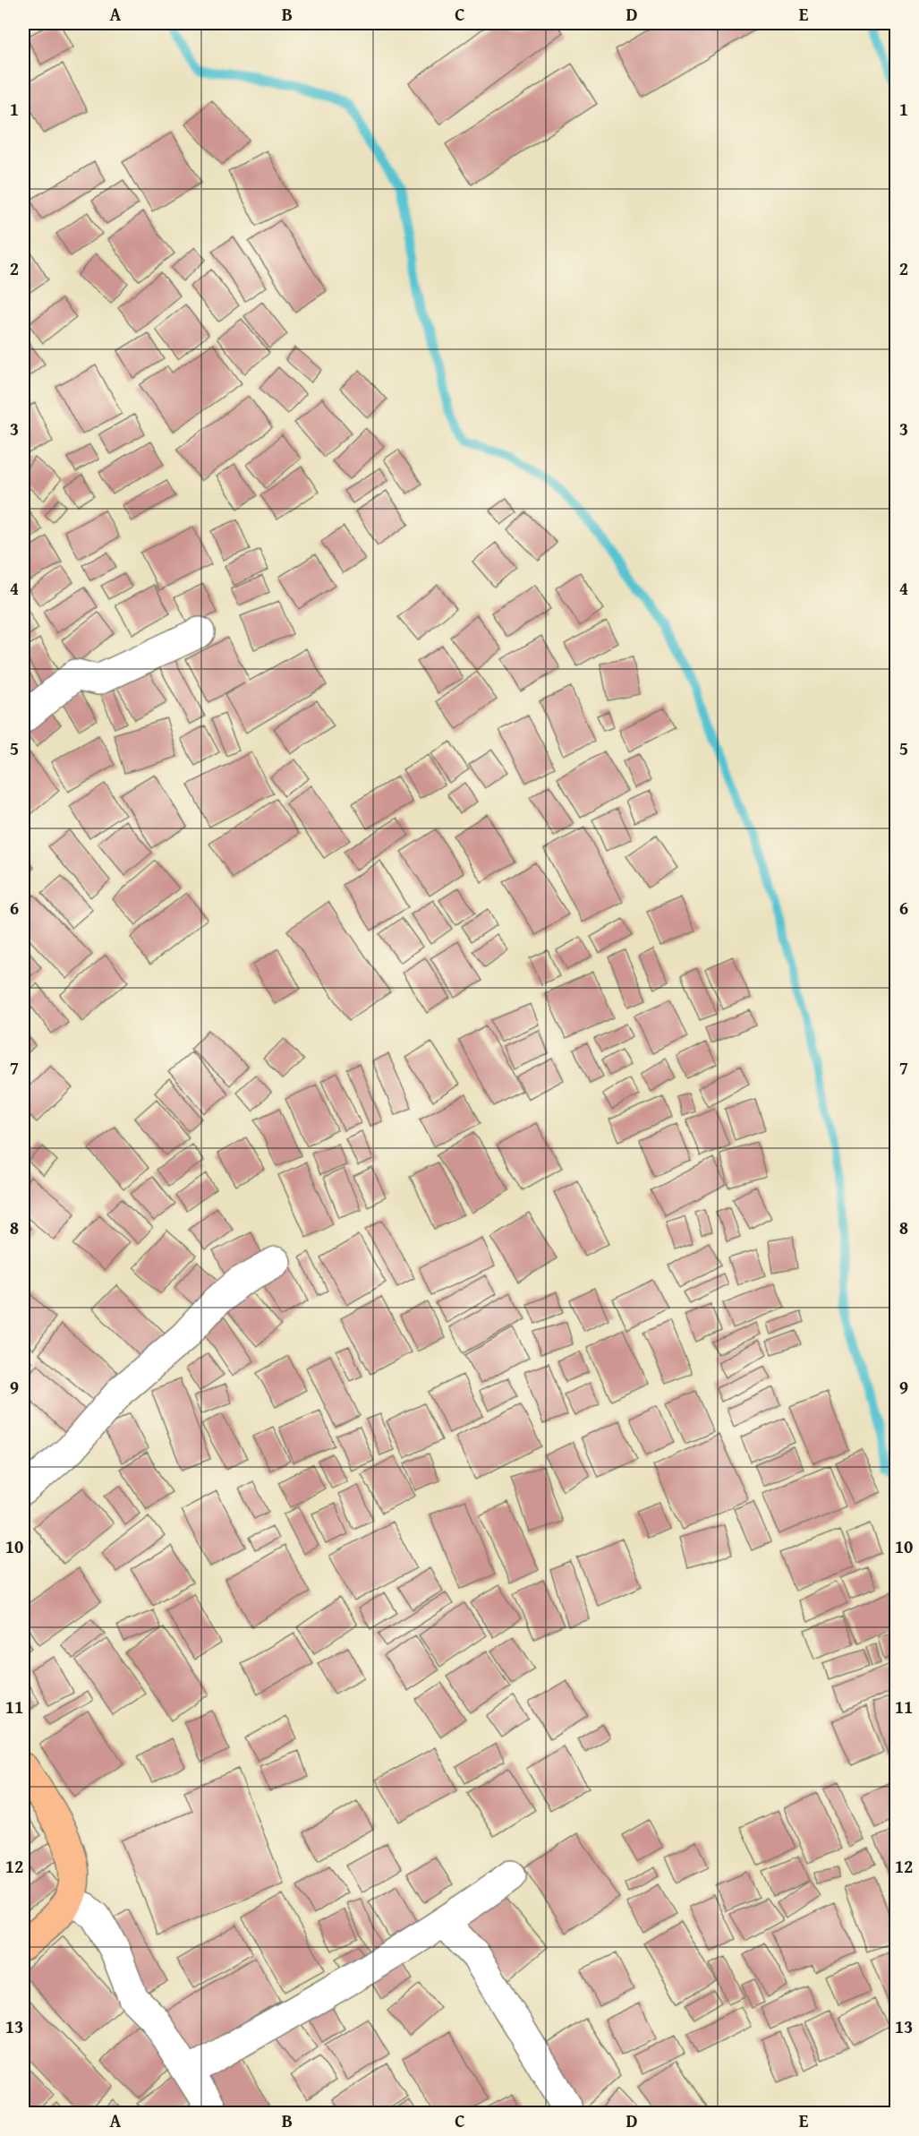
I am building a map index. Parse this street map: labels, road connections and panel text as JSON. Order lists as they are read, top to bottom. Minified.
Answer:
{"grid":{"columns":["A","B","C","D","E"],"rows":["1","2","3","4","5","6","7","8","9","10","11","12","13"]}}
